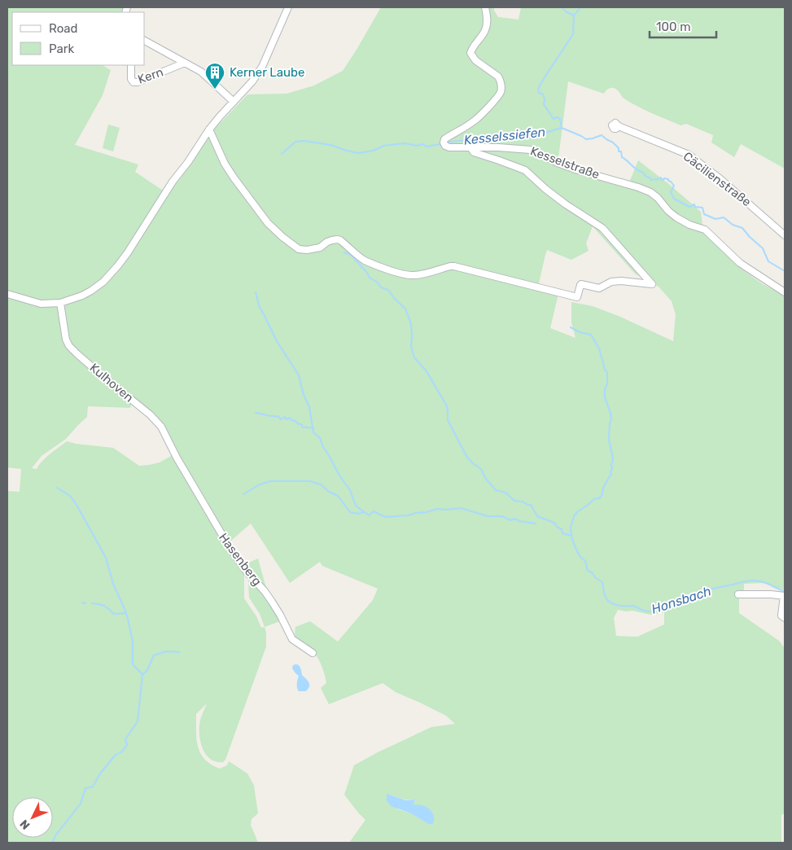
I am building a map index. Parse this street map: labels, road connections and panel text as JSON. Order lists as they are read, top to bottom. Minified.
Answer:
{"streets":{"street":["Kern","Kesselstraße","Cäcilienstraße","Kulhoven","Hasenberg"]},"crossings":[["Kulhoven","Hasenberg"]],"water":["Kesselssiefen","Honsbach"],"places":{"building":["Kerner Laube"]},"legend":["Road","Park"],"scale_bar":"100 m","north":"bottom left"}
